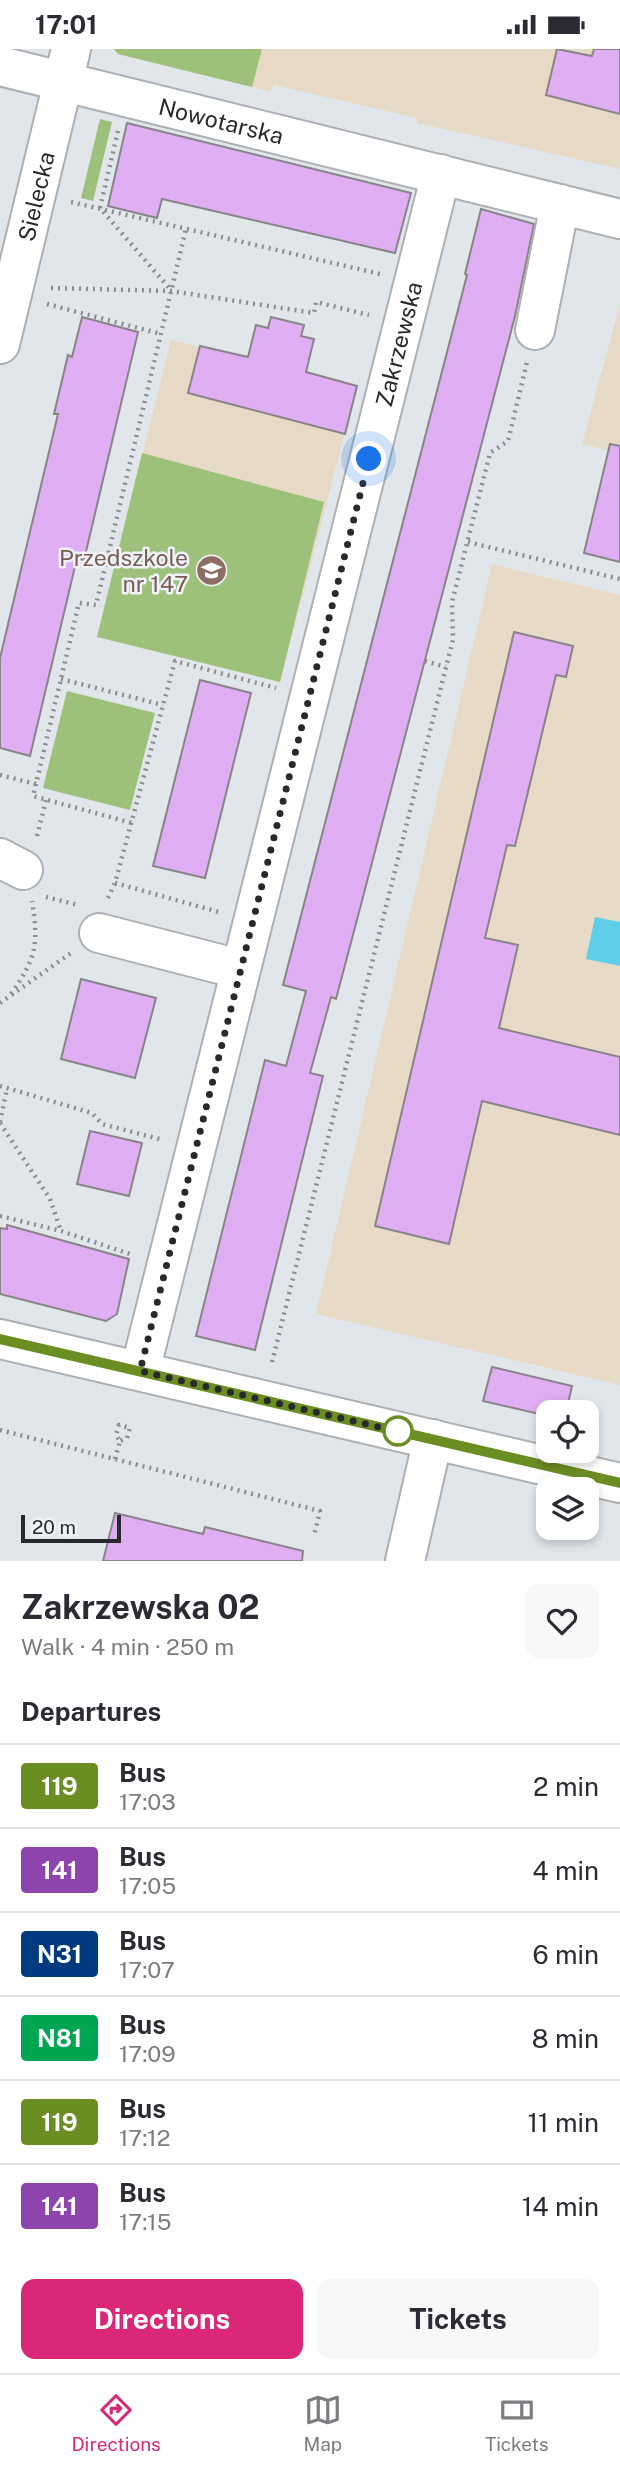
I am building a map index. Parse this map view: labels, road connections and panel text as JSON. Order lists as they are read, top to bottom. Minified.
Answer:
{"streets":{"street":["Nowotarska","Sielecka","Zakrzewska"]},"crossings":[["Nowotarska","Sielecka"],["Nowotarska","Zakrzewska"]],"places":{"school or university":["Przedszkole nr 147"]},"lines":["bus line 119"],"scale_bar":"20 m","page":{"status":"17:01","scale":"20 m","heading":[["Zakrzewska 02","Walk · 4 min · 250 m"],"Departures"],"list":[{"mark":"119","name":"Bus","note":"17:03","value":"2 min"},{"mark":"141","name":"Bus","note":"17:05","value":"4 min"},{"mark":"N31","name":"Bus","note":"17:07","value":"6 min"},{"mark":"N81","name":"Bus","note":"17:09","value":"8 min"},{"mark":"119","name":"Bus","note":"17:12","value":"11 min"},{"mark":"141","name":"Bus","note":"17:15","value":"14 min"}],"buttons":["Directions","Tickets"],"tabs":["Directions","Map","Tickets"]}}
